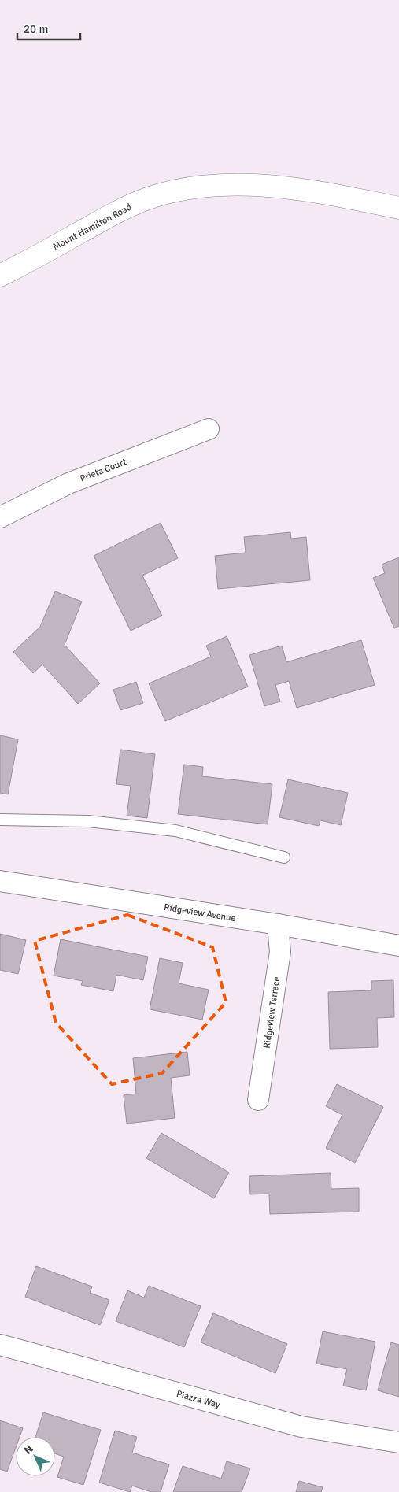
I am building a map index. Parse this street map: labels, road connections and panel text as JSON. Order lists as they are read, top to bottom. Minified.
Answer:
{"streets":{"main road":["Mount Hamilton Road"],"street":["Prieta Court","Ridgeview Avenue","Ridgeview Terrace","Piazza Way"]},"crossings":[["Ridgeview Avenue","Ridgeview Terrace"]],"scale_bar":"20 m","north":"top left"}
